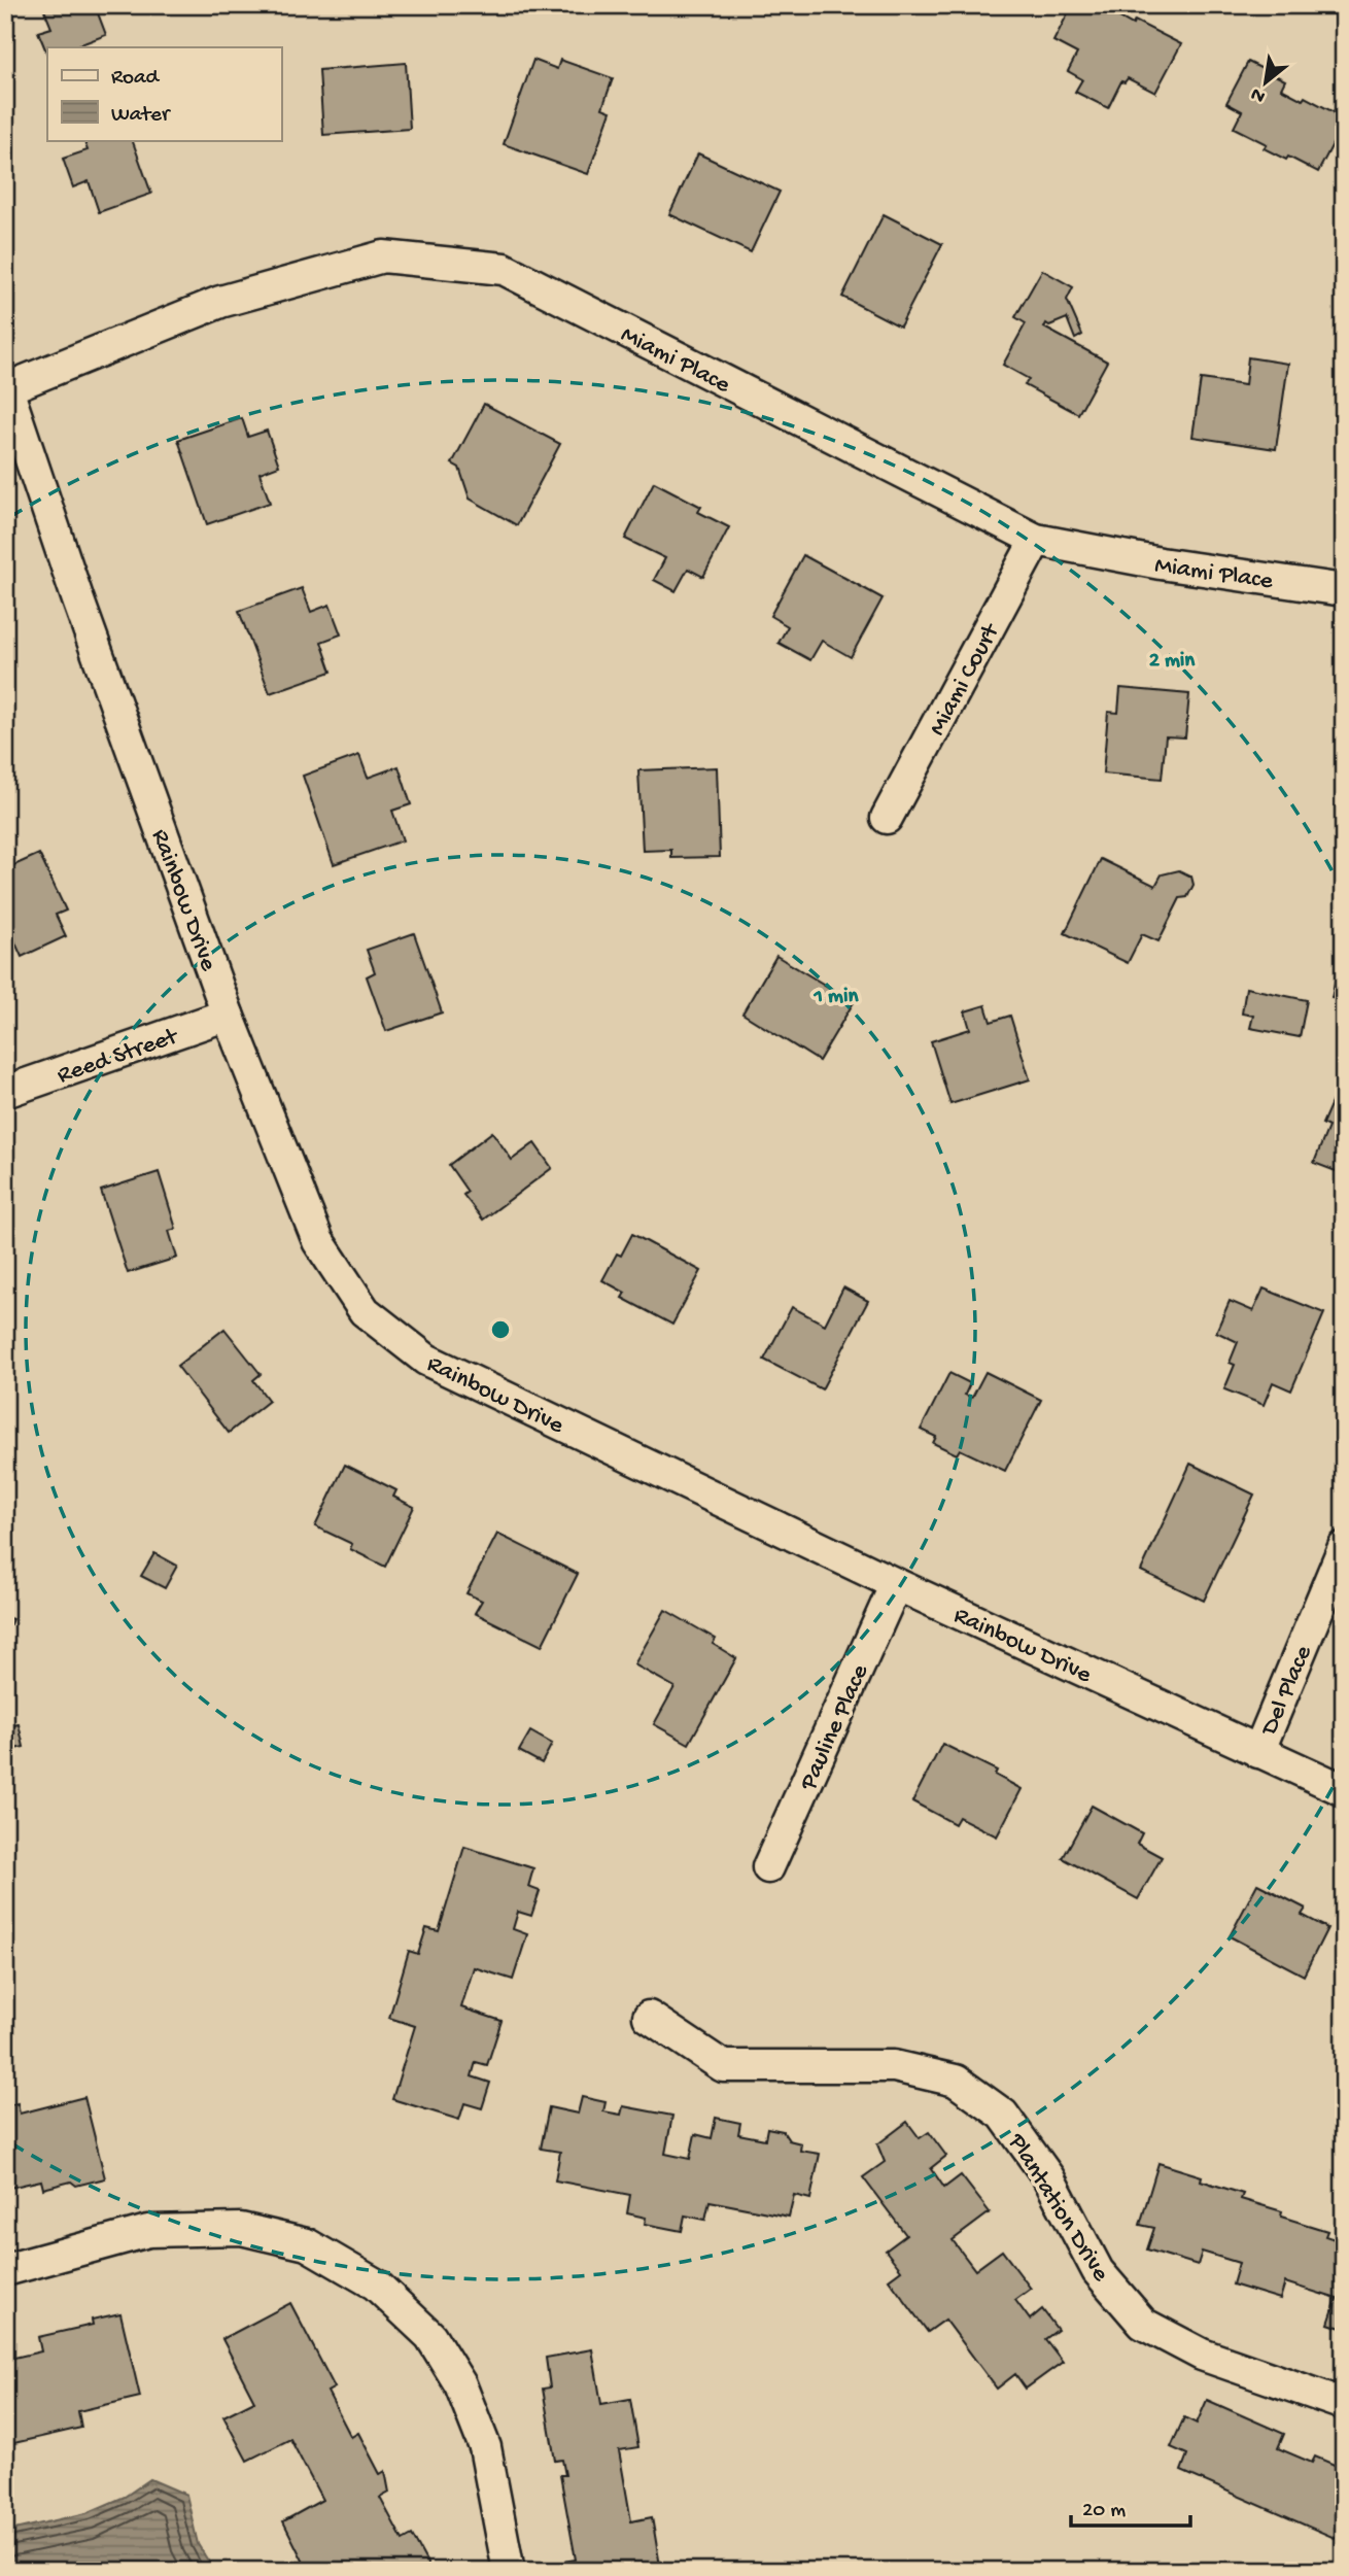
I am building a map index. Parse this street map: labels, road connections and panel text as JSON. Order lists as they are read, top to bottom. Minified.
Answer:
{"streets":{"street":["Miami Place","Miami Court","Rainbow Drive","Reed Street","Del Place","Pauline Place","Plantation Drive"]},"crossings":[["Miami Place","Miami Court"],["Miami Place","Rainbow Drive"],["Rainbow Drive","Reed Street"],["Rainbow Drive","Del Place"],["Rainbow Drive","Pauline Place"]],"legend":["Road","Water"],"scale_bar":"20 m","north":"bottom left","rings":["2 min","1 min"]}
